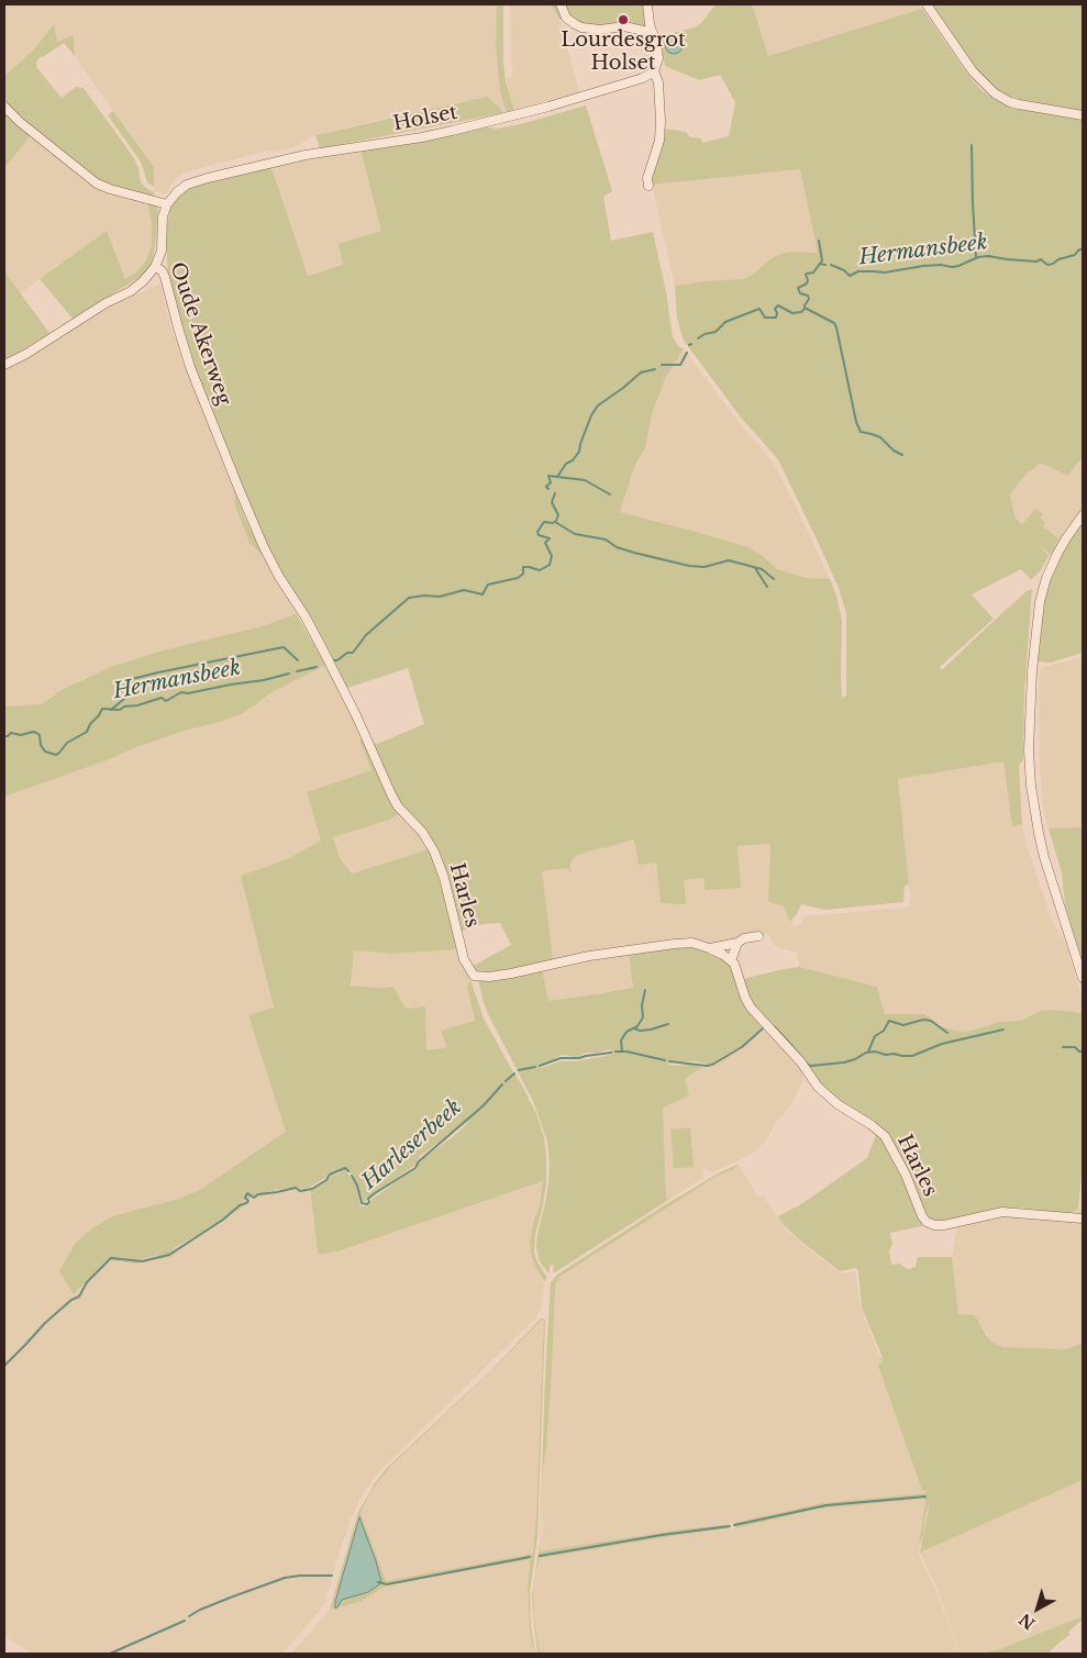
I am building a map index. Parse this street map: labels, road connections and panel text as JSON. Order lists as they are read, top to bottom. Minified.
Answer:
{"streets":{"street":["Holset","Oude Akerweg","Harles"]},"crossings":[["Holset","Oude Akerweg"],["Oude Akerweg","Harles"]],"water":["Hermansbeek","Harleserbeek"],"places":["Lourdesgrot Holset"],"north":"bottom left"}
